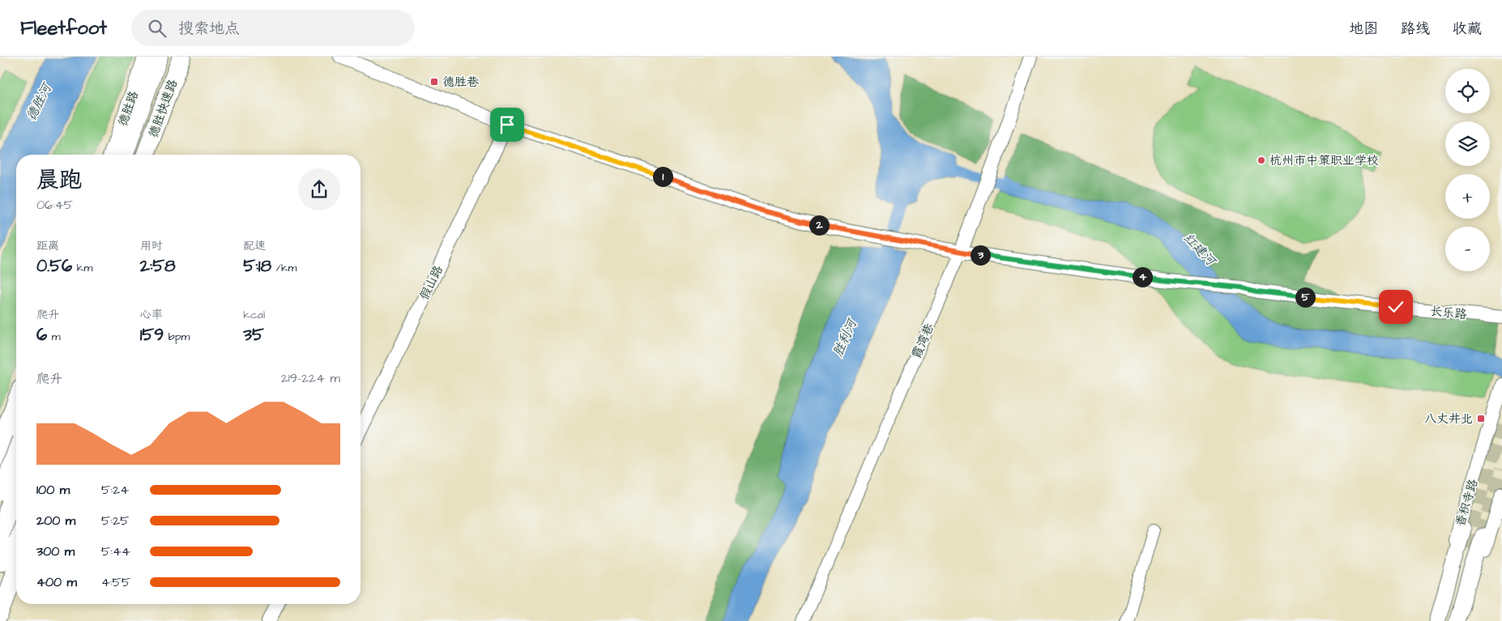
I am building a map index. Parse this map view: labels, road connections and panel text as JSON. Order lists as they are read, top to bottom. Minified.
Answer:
{"streets":{"highway":["德胜快速路"],"main road":["德胜路"],"street":["假山路","长乐路","霞湾巷","香积寺路"]},"crossings":[["长乐路","霞湾巷"]],"water":["德胜河","红建河","胜利河"],"places":{"transit":["德胜巷","八丈井北"],"other":["杭州市中策职业学校"]},"page":{"header":"Fleetfoot","search":"搜索地点","nav":["地图","路线","收藏"],"map_buttons":["+","−"],"heading":["晨跑","06:45"],"pins":["1","2","3","4","5"],"stats":[["距离","0.56 km"],["用时","2:58"],["配速","5:18 /km"],["爬升","6 m"],["心率","159 bpm"],["kcal","35"]],"chart":["爬升","219–224 m"],"list":[{"name":"100 m","note":"5:24"},{"name":"200 m","note":"5:25"},{"name":"300 m","note":"5:44"},{"name":"400 m","note":"4:55"}]}}
